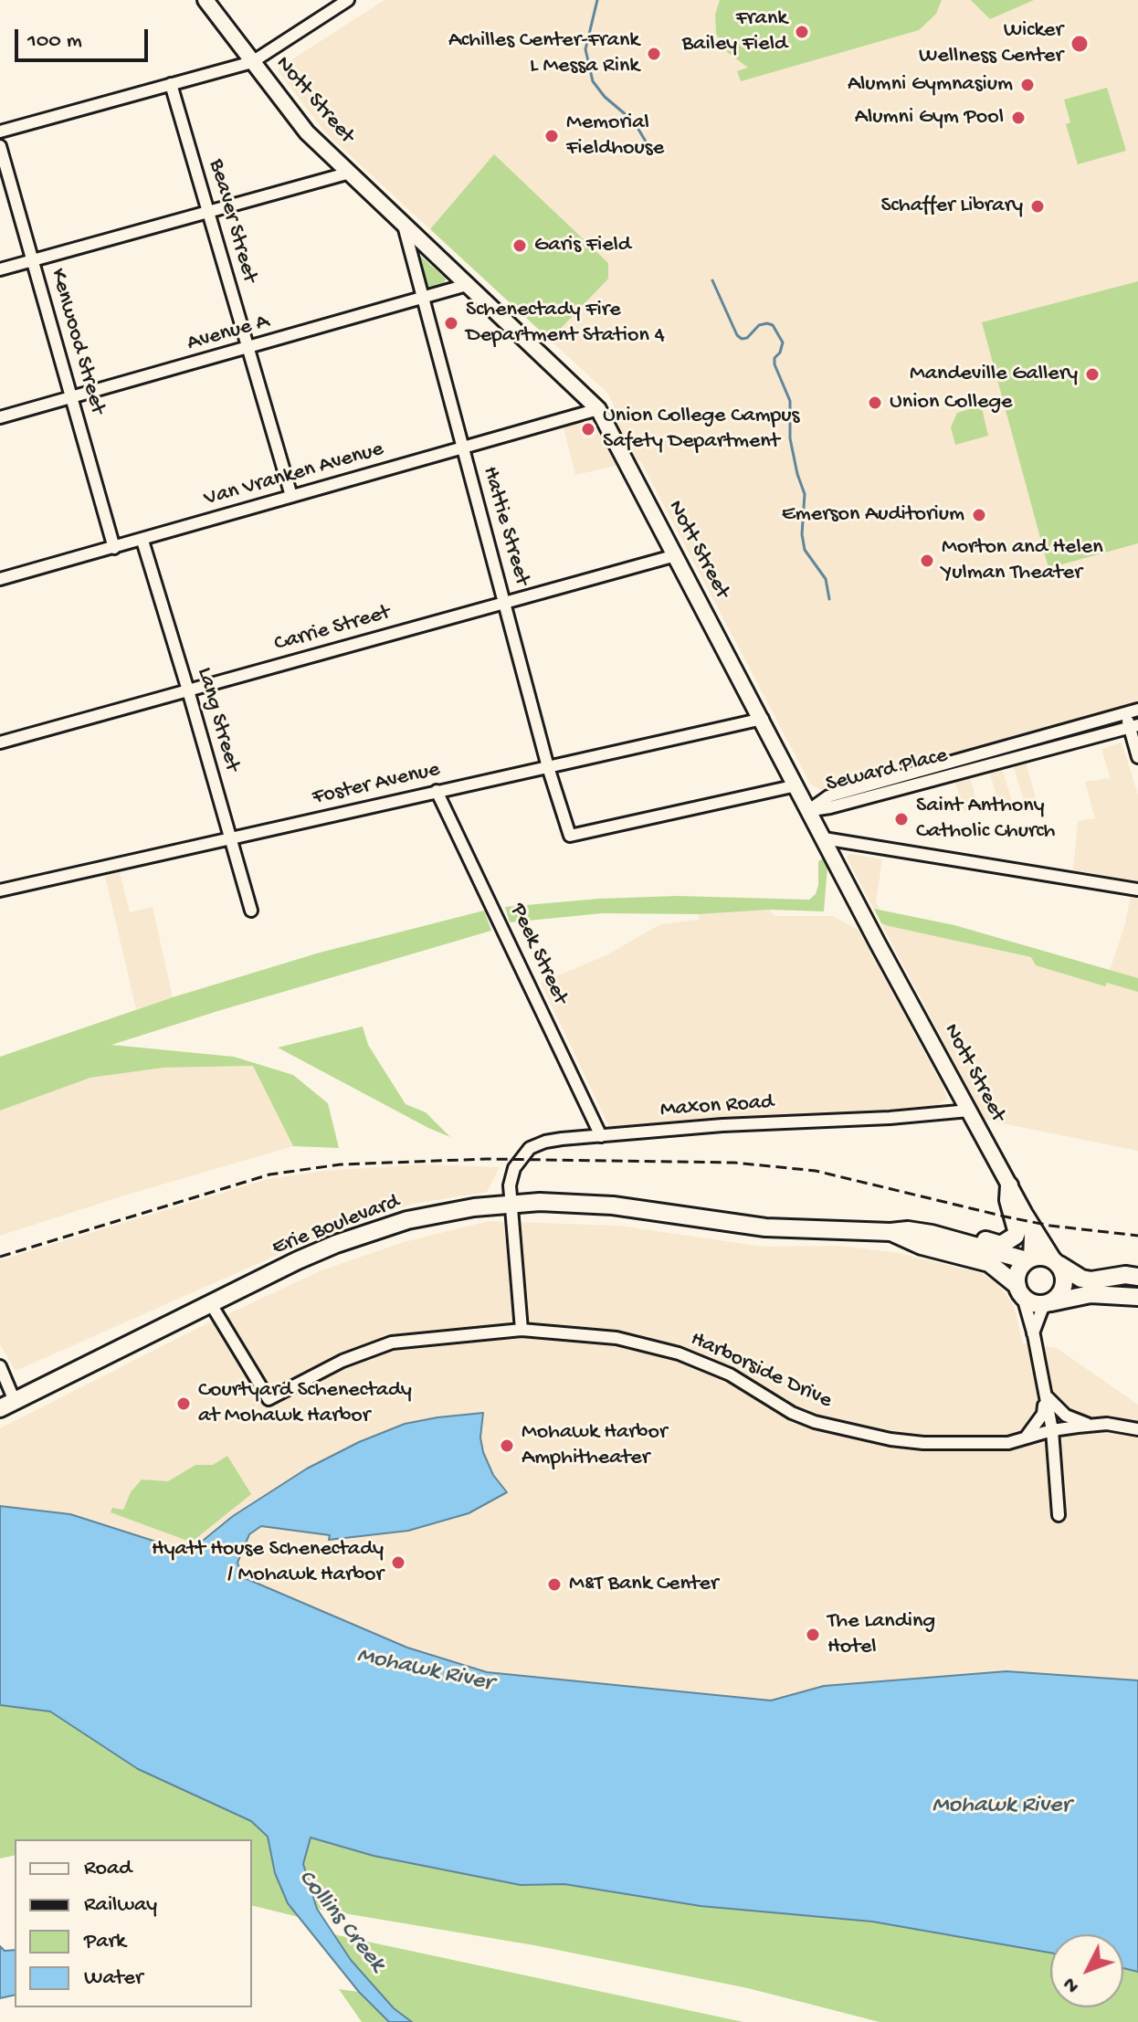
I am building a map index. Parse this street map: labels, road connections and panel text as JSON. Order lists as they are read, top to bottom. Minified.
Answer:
{"streets":{"highway":["Erie Boulevard"],"main road":["Nott Street"],"street":["Beaver Street","Avenue A","Kenwood Street","Van Vranken Avenue","Hattie Street","Carrie Street","Lang Street","Seward Place","Foster Avenue","Peek Street","Maxon Road","Harborside Drive"]},"crossings":[["Nott Street","Avenue A"],["Nott Street","Van Vranken Avenue"],["Nott Street","Hattie Street"],["Nott Street","Carrie Street"],["Nott Street","Seward Place"],["Nott Street","Foster Avenue"],["Nott Street","Maxon Road"],["Nott Street","Erie Boulevard"],["Beaver Street","Avenue A"],["Beaver Street","Van Vranken Avenue"],["Avenue A","Kenwood Street"],["Avenue A","Hattie Street"],["Kenwood Street","Van Vranken Avenue"],["Van Vranken Avenue","Hattie Street"],["Van Vranken Avenue","Lang Street"],["Hattie Street","Carrie Street"],["Hattie Street","Foster Avenue"],["Carrie Street","Lang Street"],["Lang Street","Foster Avenue"],["Foster Avenue","Peek Street"],["Peek Street","Maxon Road"],["Maxon Road","Erie Boulevard"],["Maxon Road","Harborside Drive"],["Erie Boulevard","Harborside Drive"]],"water":["Mohawk River","Collins Creek"],"places":["Frank Bailey Field","Wicker Wellness Center","Achilles Center-Frank L Messa Rink","Alumni Gymnasium","Alumni Gym Pool","Memorial Fieldhouse","Schaffer Library","Garis Field","Schenectady Fire Department Station 4","Mandeville Gallery","Union College","Union College Campus Safety Department","Emerson Auditorium","Morton and Helen Yulman Theater","Saint Anthony Catholic Church","Courtyard Schenectady at Mohawk Harbor","Mohawk Harbor Amphitheater","Hyatt House Schenectady / Mohawk Harbor","M&T Bank Center","The Landing Hotel"],"legend":["Road","Railway","Park","Water"],"scale_bar":"100 m","north":"bottom left"}
